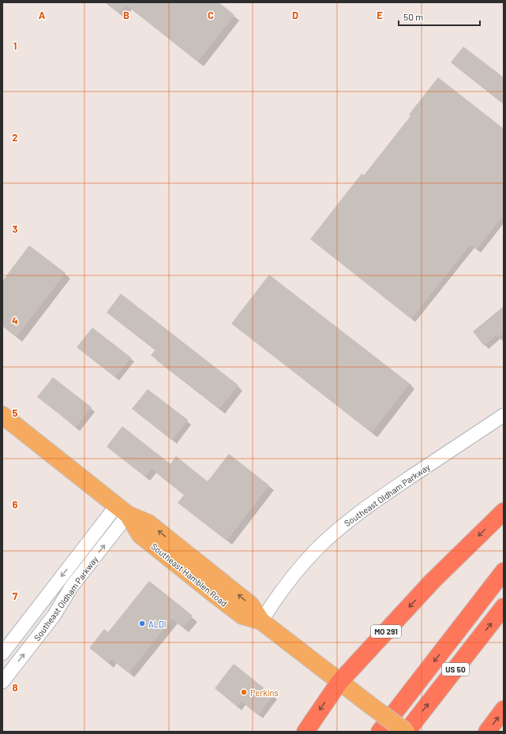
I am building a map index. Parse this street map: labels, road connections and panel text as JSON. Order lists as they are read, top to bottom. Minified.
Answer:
{"streets":{"highway":["MO 291","US 50"],"main road":["Southeast Hamblen Road"],"street":["Southeast Oldham Parkway"]},"crossings":[["Southeast Oldham Parkway","Southeast Hamblen Road"],["Southeast Hamblen Road","MO 291"],["Southeast Hamblen Road","US 50"]],"places":["ALDI","Perkins"],"scale_bar":"50 m","grid":{"columns":["A","B","C","D","E"],"rows":["1","2","3","4","5","6","7","8"]}}
